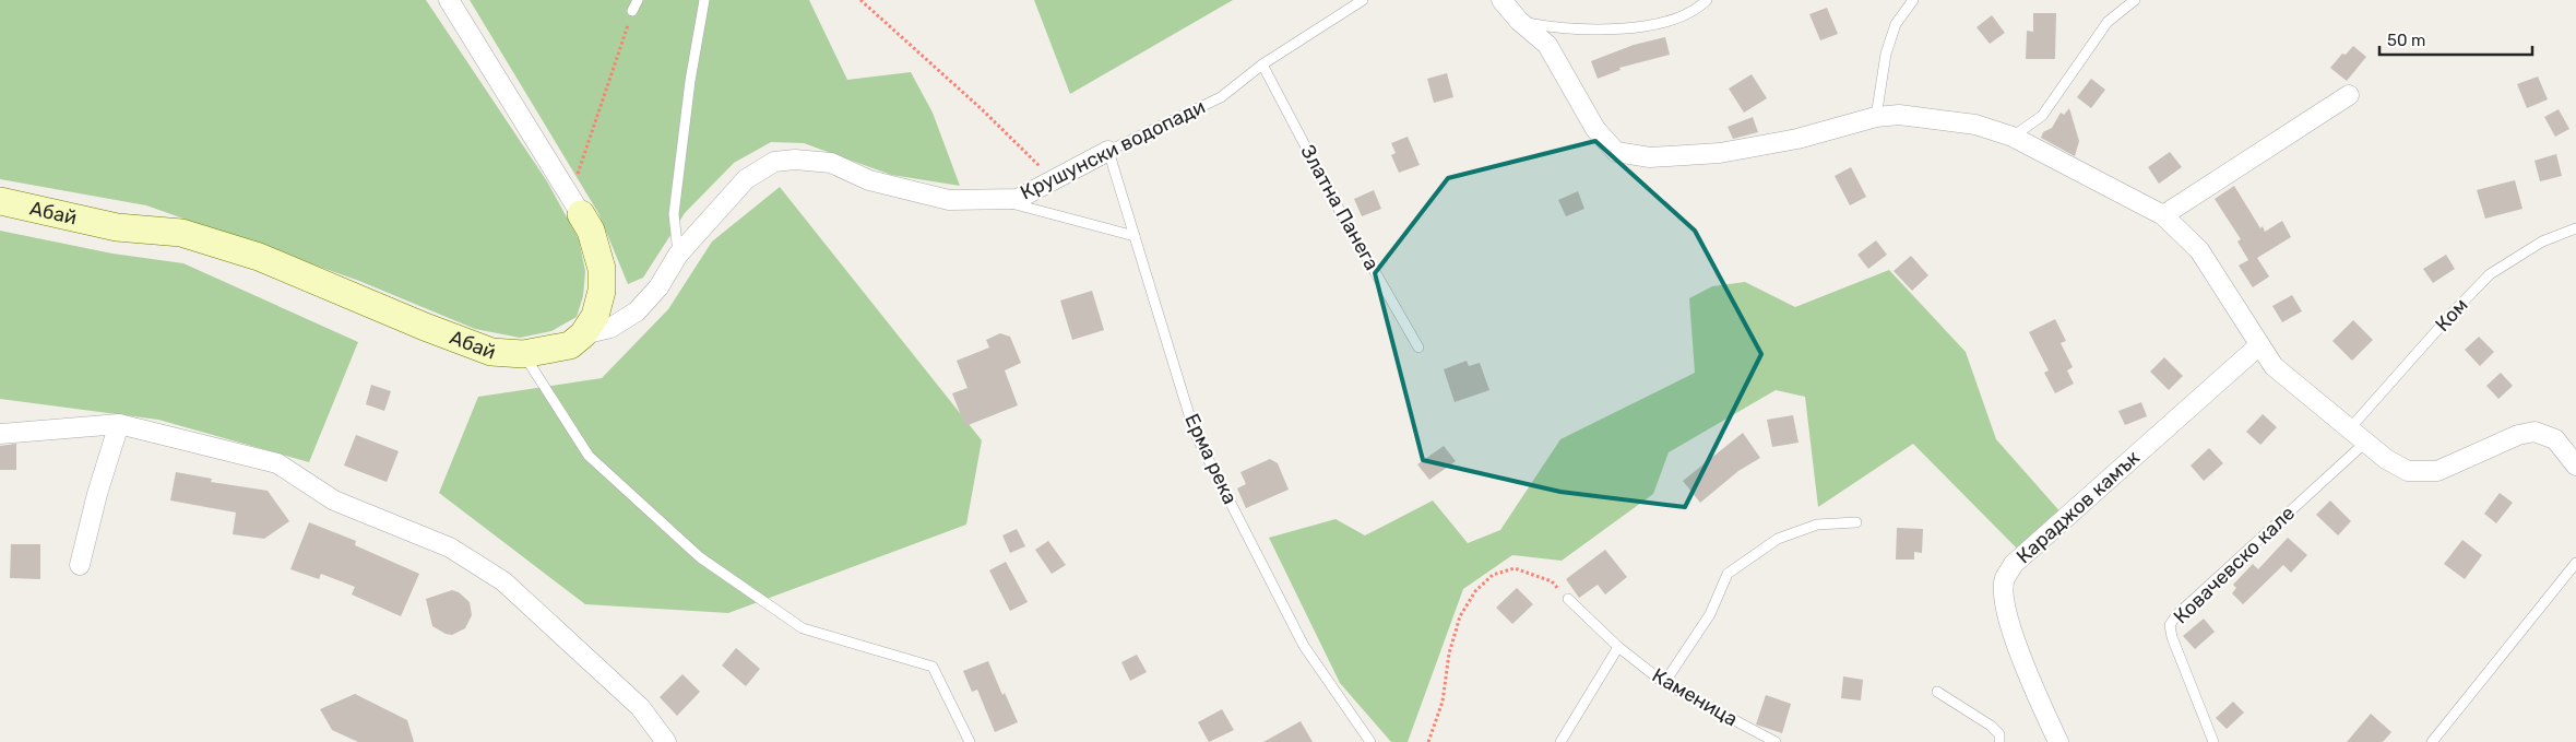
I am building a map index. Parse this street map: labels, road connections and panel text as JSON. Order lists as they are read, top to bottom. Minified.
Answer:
{"streets":{"street":["Крушунски водопади","Абай","Караджов камък"],"lane":["Златна Панега","Ком","Ерма река","Ковачевско кале","Каменица"]},"crossings":[["Крушунски водопади","Златна Панега"],["Крушунски водопади","Абай"],["Крушунски водопади","Ерма река"]],"scale_bar":"50 m"}
